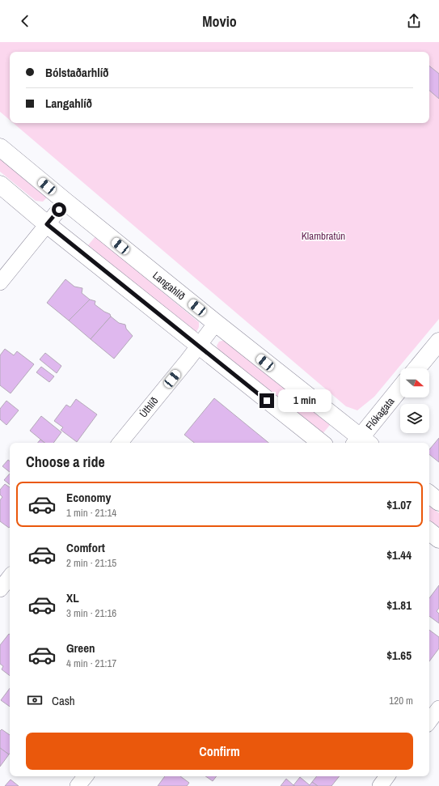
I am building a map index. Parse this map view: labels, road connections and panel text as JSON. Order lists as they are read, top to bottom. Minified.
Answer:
{"streets":{"street":["Langahlíð","Úthlíð","Flókagata"]},"crossings":[["Langahlíð","Úthlíð"],["Langahlíð","Flókagata"]],"parks":["Klambratún"],"north":"right","page":{"header":"Movio","banner":["Bólstaðarhlíð","Langahlíð"],"bubble":"1 min","heading":"Choose a ride","list":[{"name":"Economy","note":"1 min · 21:14","value":"$1.07"},{"name":"Comfort","note":"2 min · 21:15","value":"$1.44"},{"name":"XL","note":"3 min · 21:16","value":"$1.81"},{"name":"Green","note":"4 min · 21:17","value":"$1.65"}],"pay":["Cash","120 m"],"buttons":"Confirm"}}
